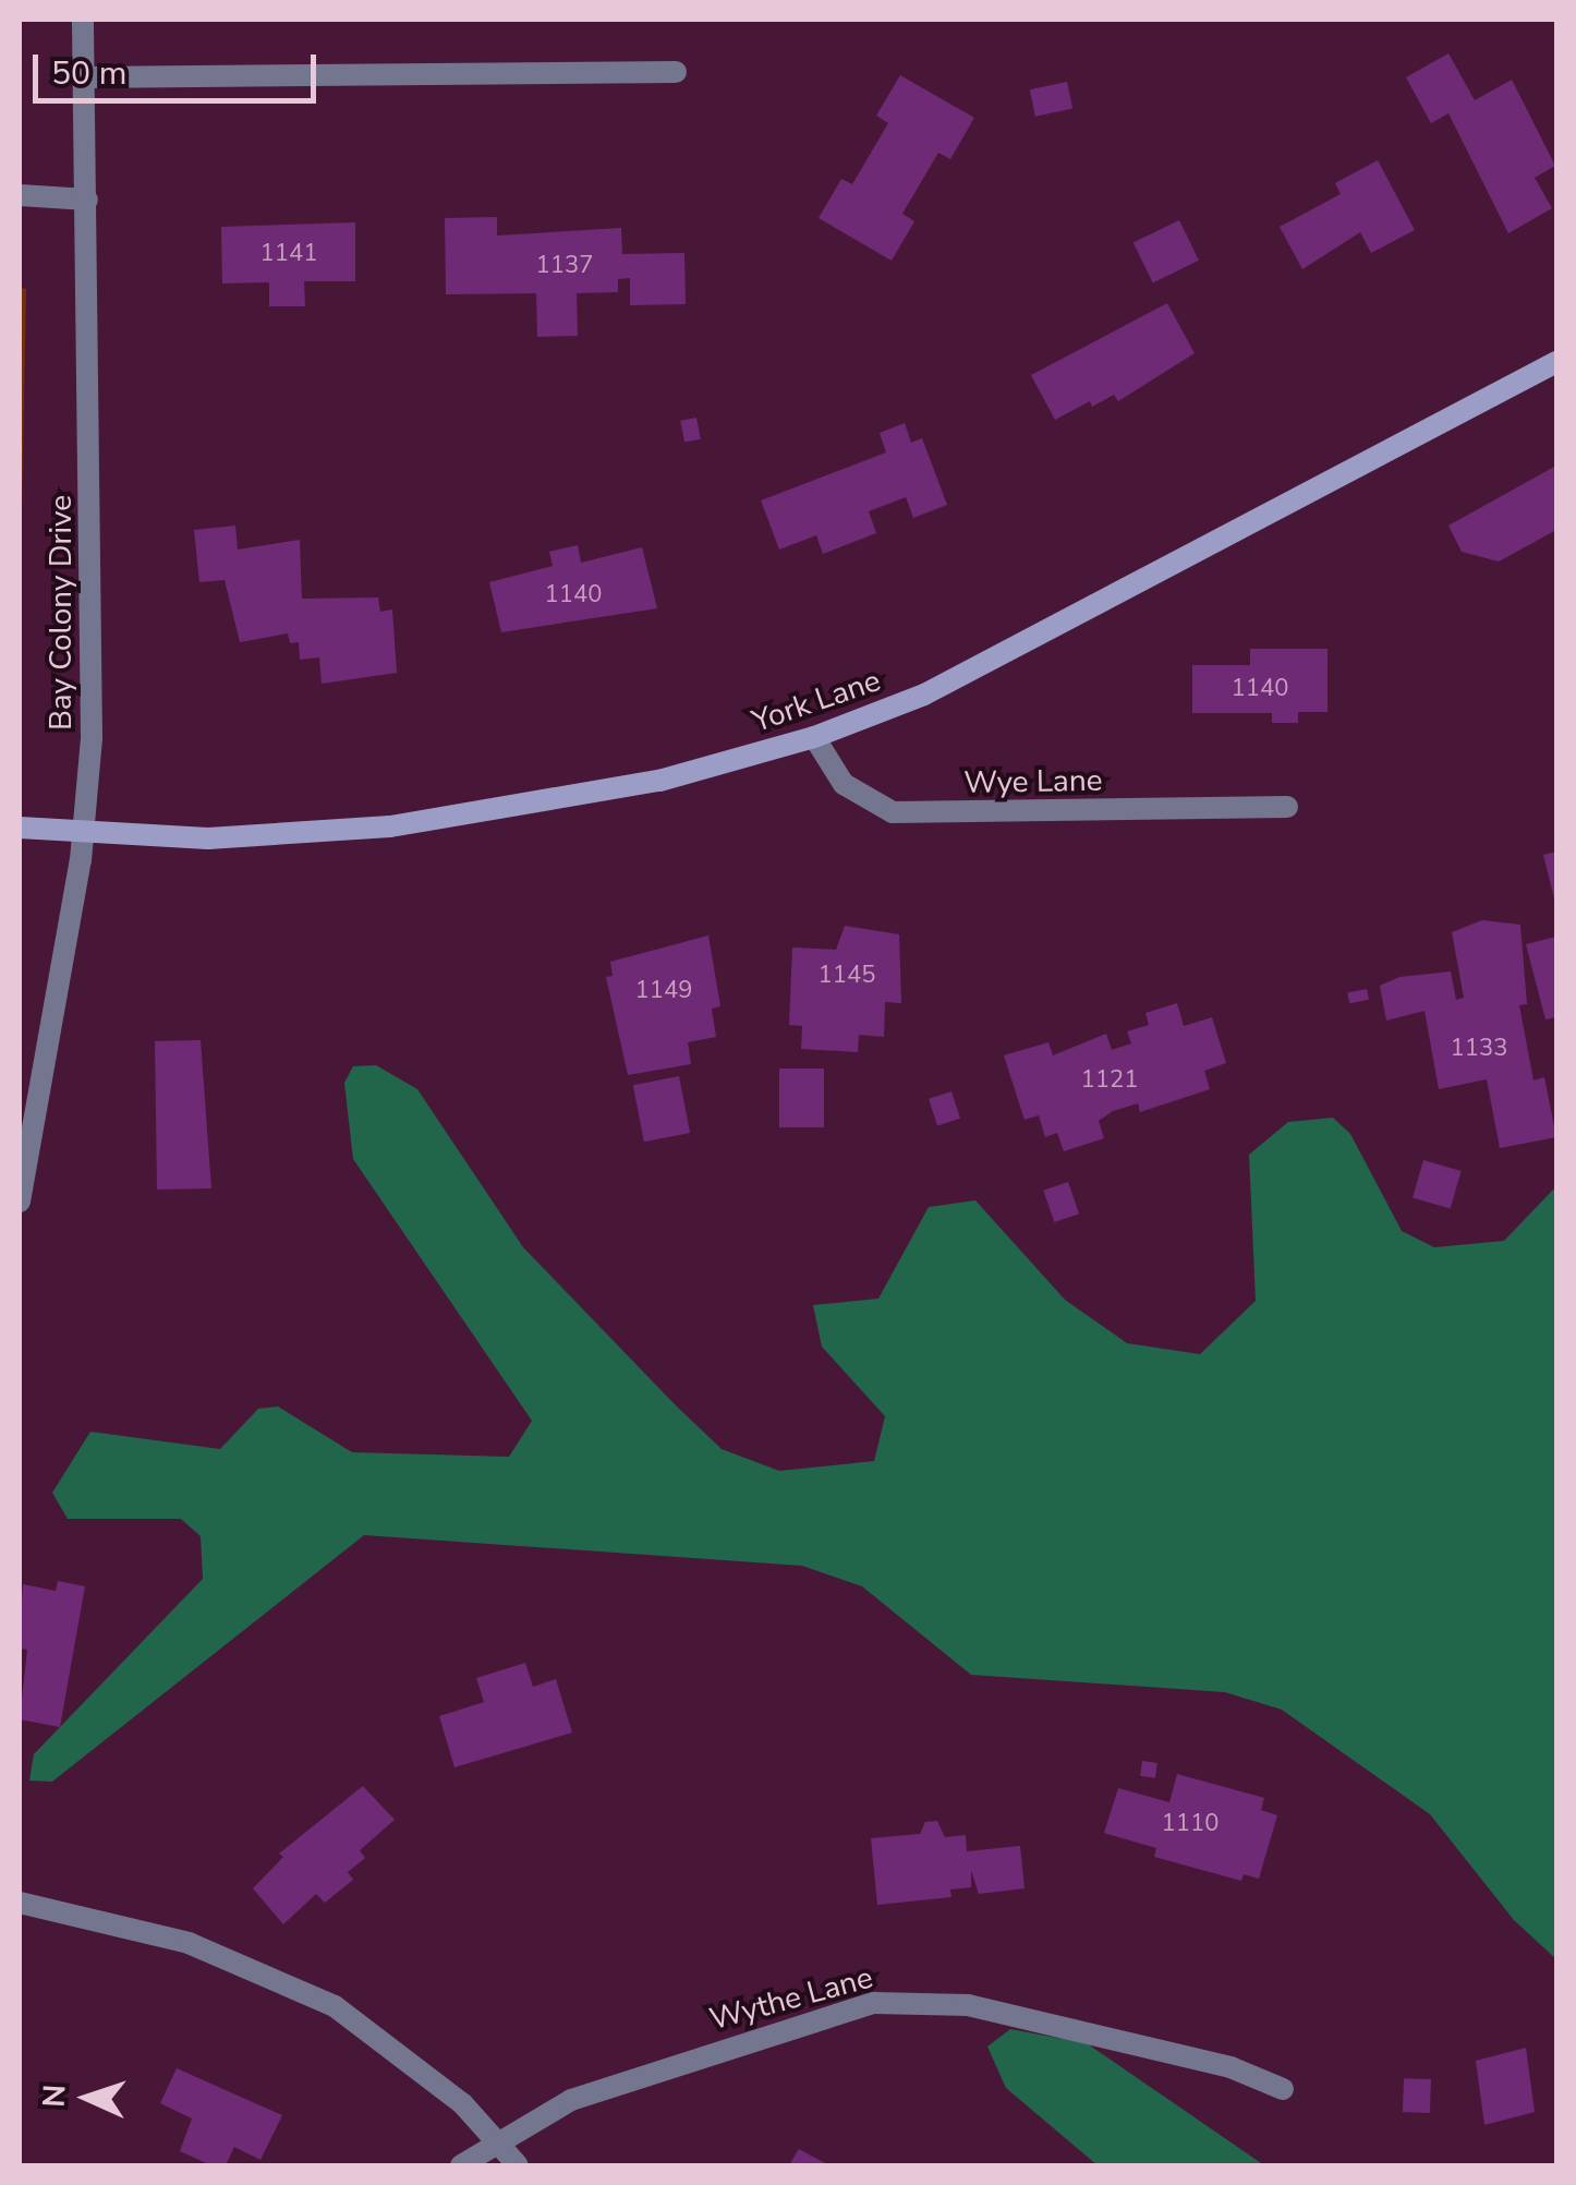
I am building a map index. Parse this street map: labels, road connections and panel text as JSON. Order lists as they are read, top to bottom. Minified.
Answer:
{"streets":{"street":["Bay Colony Drive","York Lane","Wye Lane","Wythe Lane"]},"crossings":[["Bay Colony Drive","York Lane"],["York Lane","Wye Lane"]],"house_numbers":["1141","1137","1140","1140","1145","1149","1133","1121","1110"],"scale_bar":"50 m","north":"left"}
